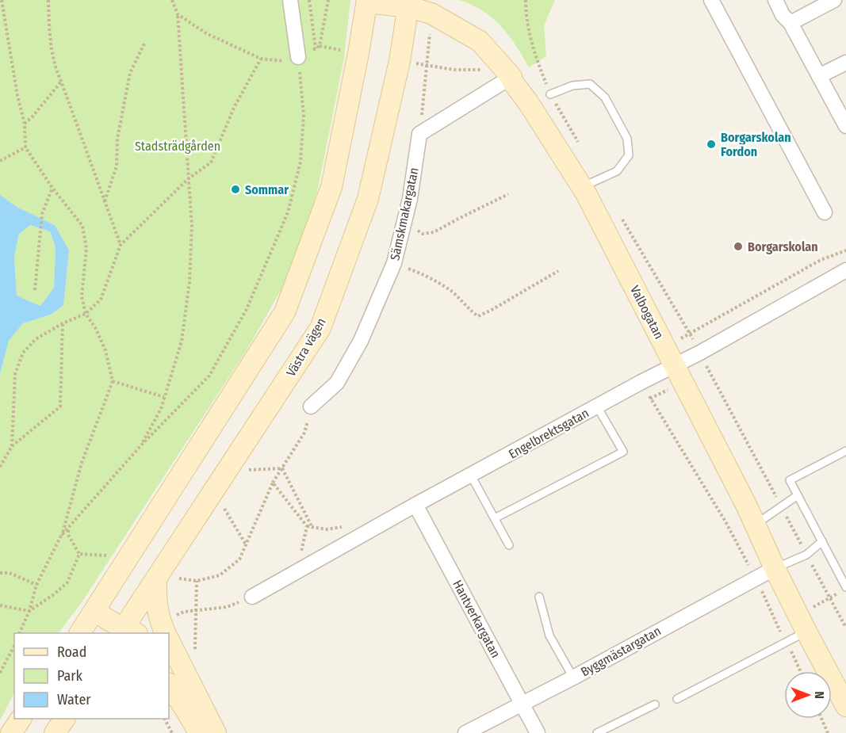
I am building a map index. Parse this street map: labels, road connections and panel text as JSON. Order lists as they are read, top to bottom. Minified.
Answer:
{"streets":{"main road":["Valbogatan","Västra vägen"],"street":["Sämskmakargatan","Engelbrektsgatan","Hantverkargatan","Byggmästargatan"]},"crossings":[["Valbogatan","Västra vägen"],["Valbogatan","Engelbrektsgatan"],["Valbogatan","Byggmästargatan"],["Engelbrektsgatan","Hantverkargatan"],["Hantverkargatan","Byggmästargatan"]],"parks":["Stadsträdgården"],"places":["Borgarskolan Fordon","Sommar","Borgarskolan"],"legend":["Road","Park","Water"],"north":"right"}
